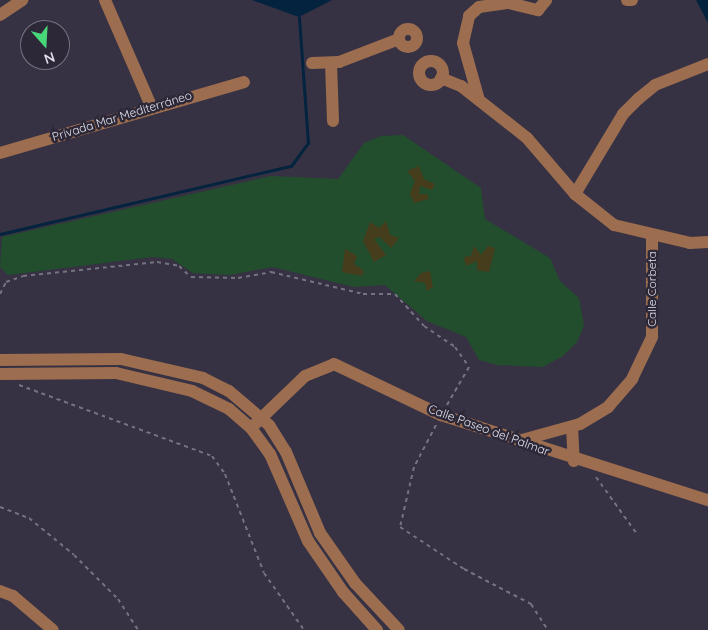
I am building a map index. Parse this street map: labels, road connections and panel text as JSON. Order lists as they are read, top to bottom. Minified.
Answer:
{"streets":{"street":["Privada Mar Mediterráneo","Calle Corbeta","Calle Paseo del Palmar"]},"crossings":[["Calle Corbeta","Calle Paseo del Palmar"]],"north":"bottom"}
